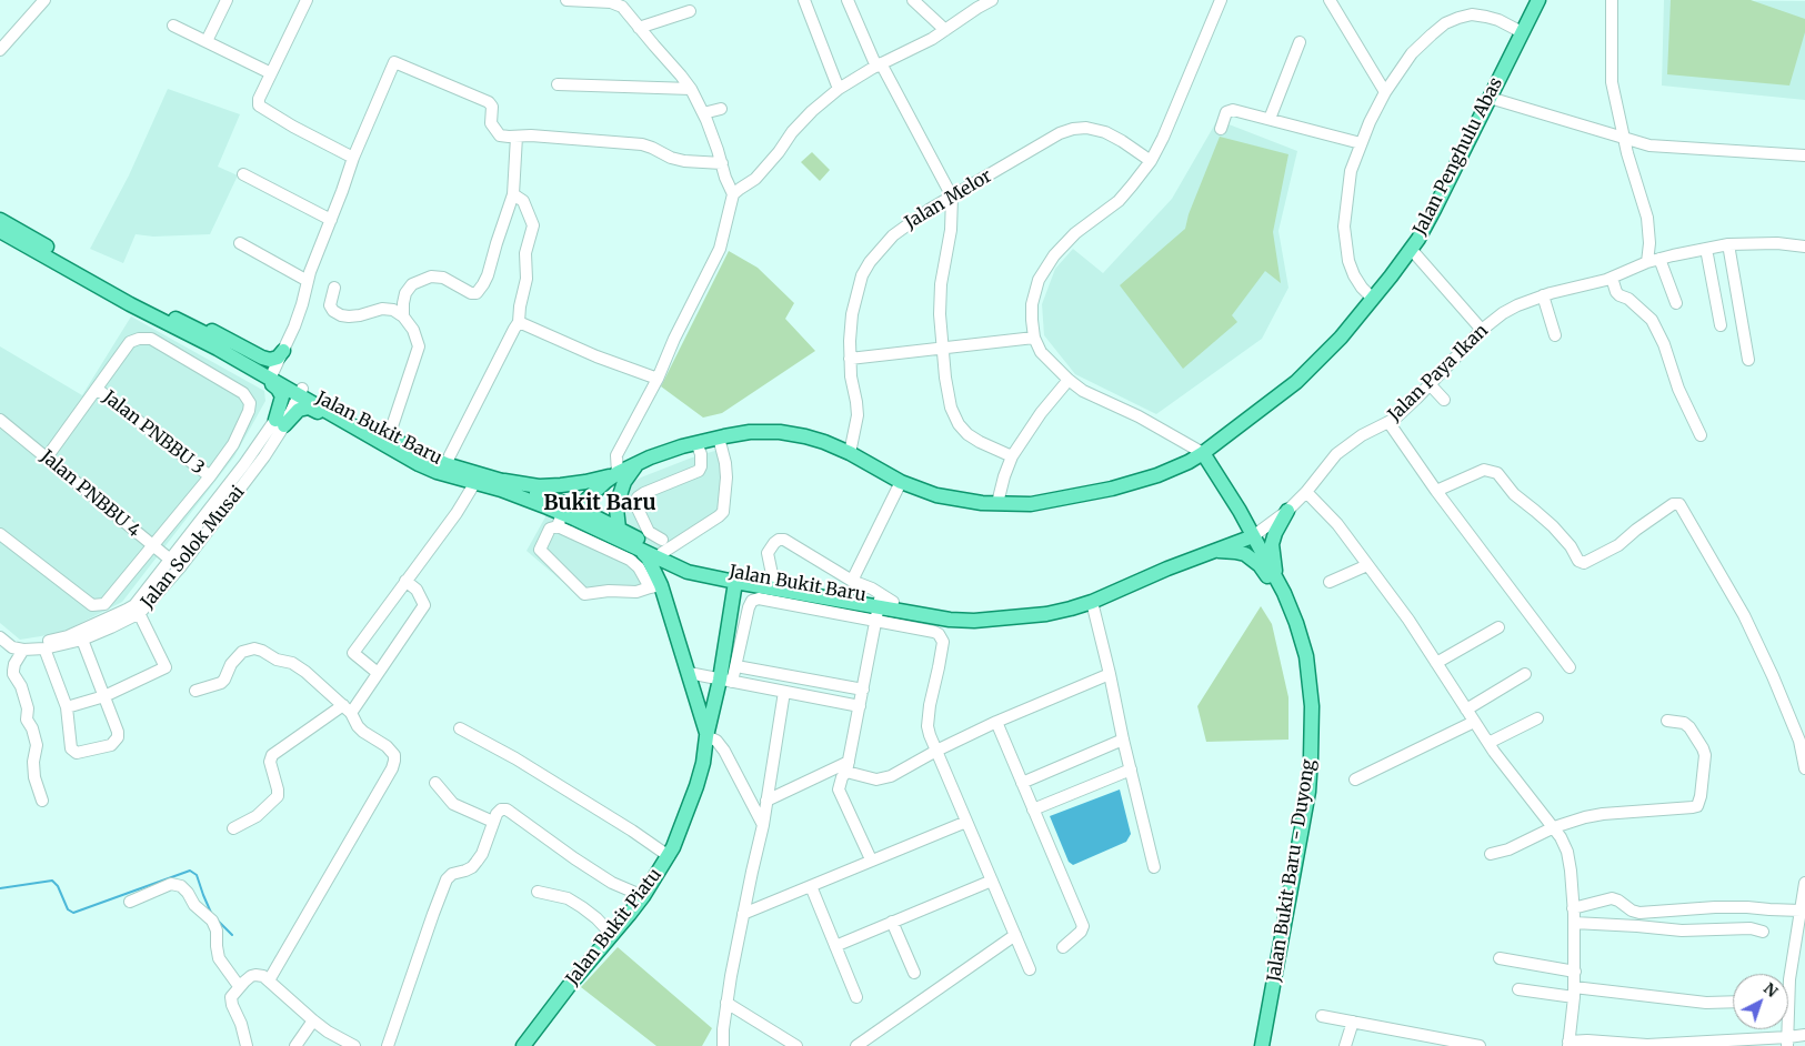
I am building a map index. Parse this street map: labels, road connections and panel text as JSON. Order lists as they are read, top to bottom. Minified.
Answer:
{"streets":{"main road":["Jalan Penghulu Abas","Jalan Paya Ikan","Jalan Bukit Baru","Jalan Bukit Baru - Duyong","Jalan Bukit Piatu"],"street":["Jalan Melor","Jalan PNBBU 3","Jalan PNBBU 4","Jalan Solok Musai"]},"crossings":[["Jalan Penghulu Abas","Jalan Melor"],["Jalan Penghulu Abas","Jalan Bukit Baru"],["Jalan Penghulu Abas","Jalan Bukit Baru - Duyong"],["Jalan Paya Ikan","Jalan Bukit Baru"],["Jalan Paya Ikan","Jalan Bukit Baru - Duyong"],["Jalan Bukit Baru","Jalan Solok Musai"],["Jalan Bukit Baru","Jalan Bukit Piatu"],["Jalan PNBBU 4","Jalan Solok Musai"]],"districts":["Bukit Baru"],"north":"top right"}
